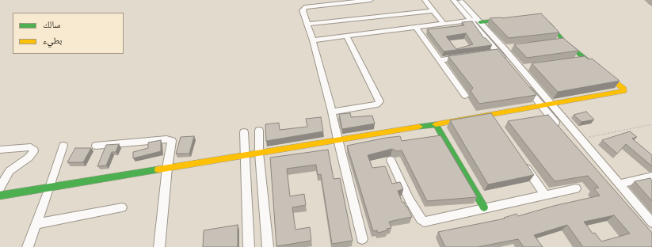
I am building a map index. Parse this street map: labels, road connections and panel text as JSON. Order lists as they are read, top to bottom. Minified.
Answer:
{"legend":["سالك","بطيء"]}
